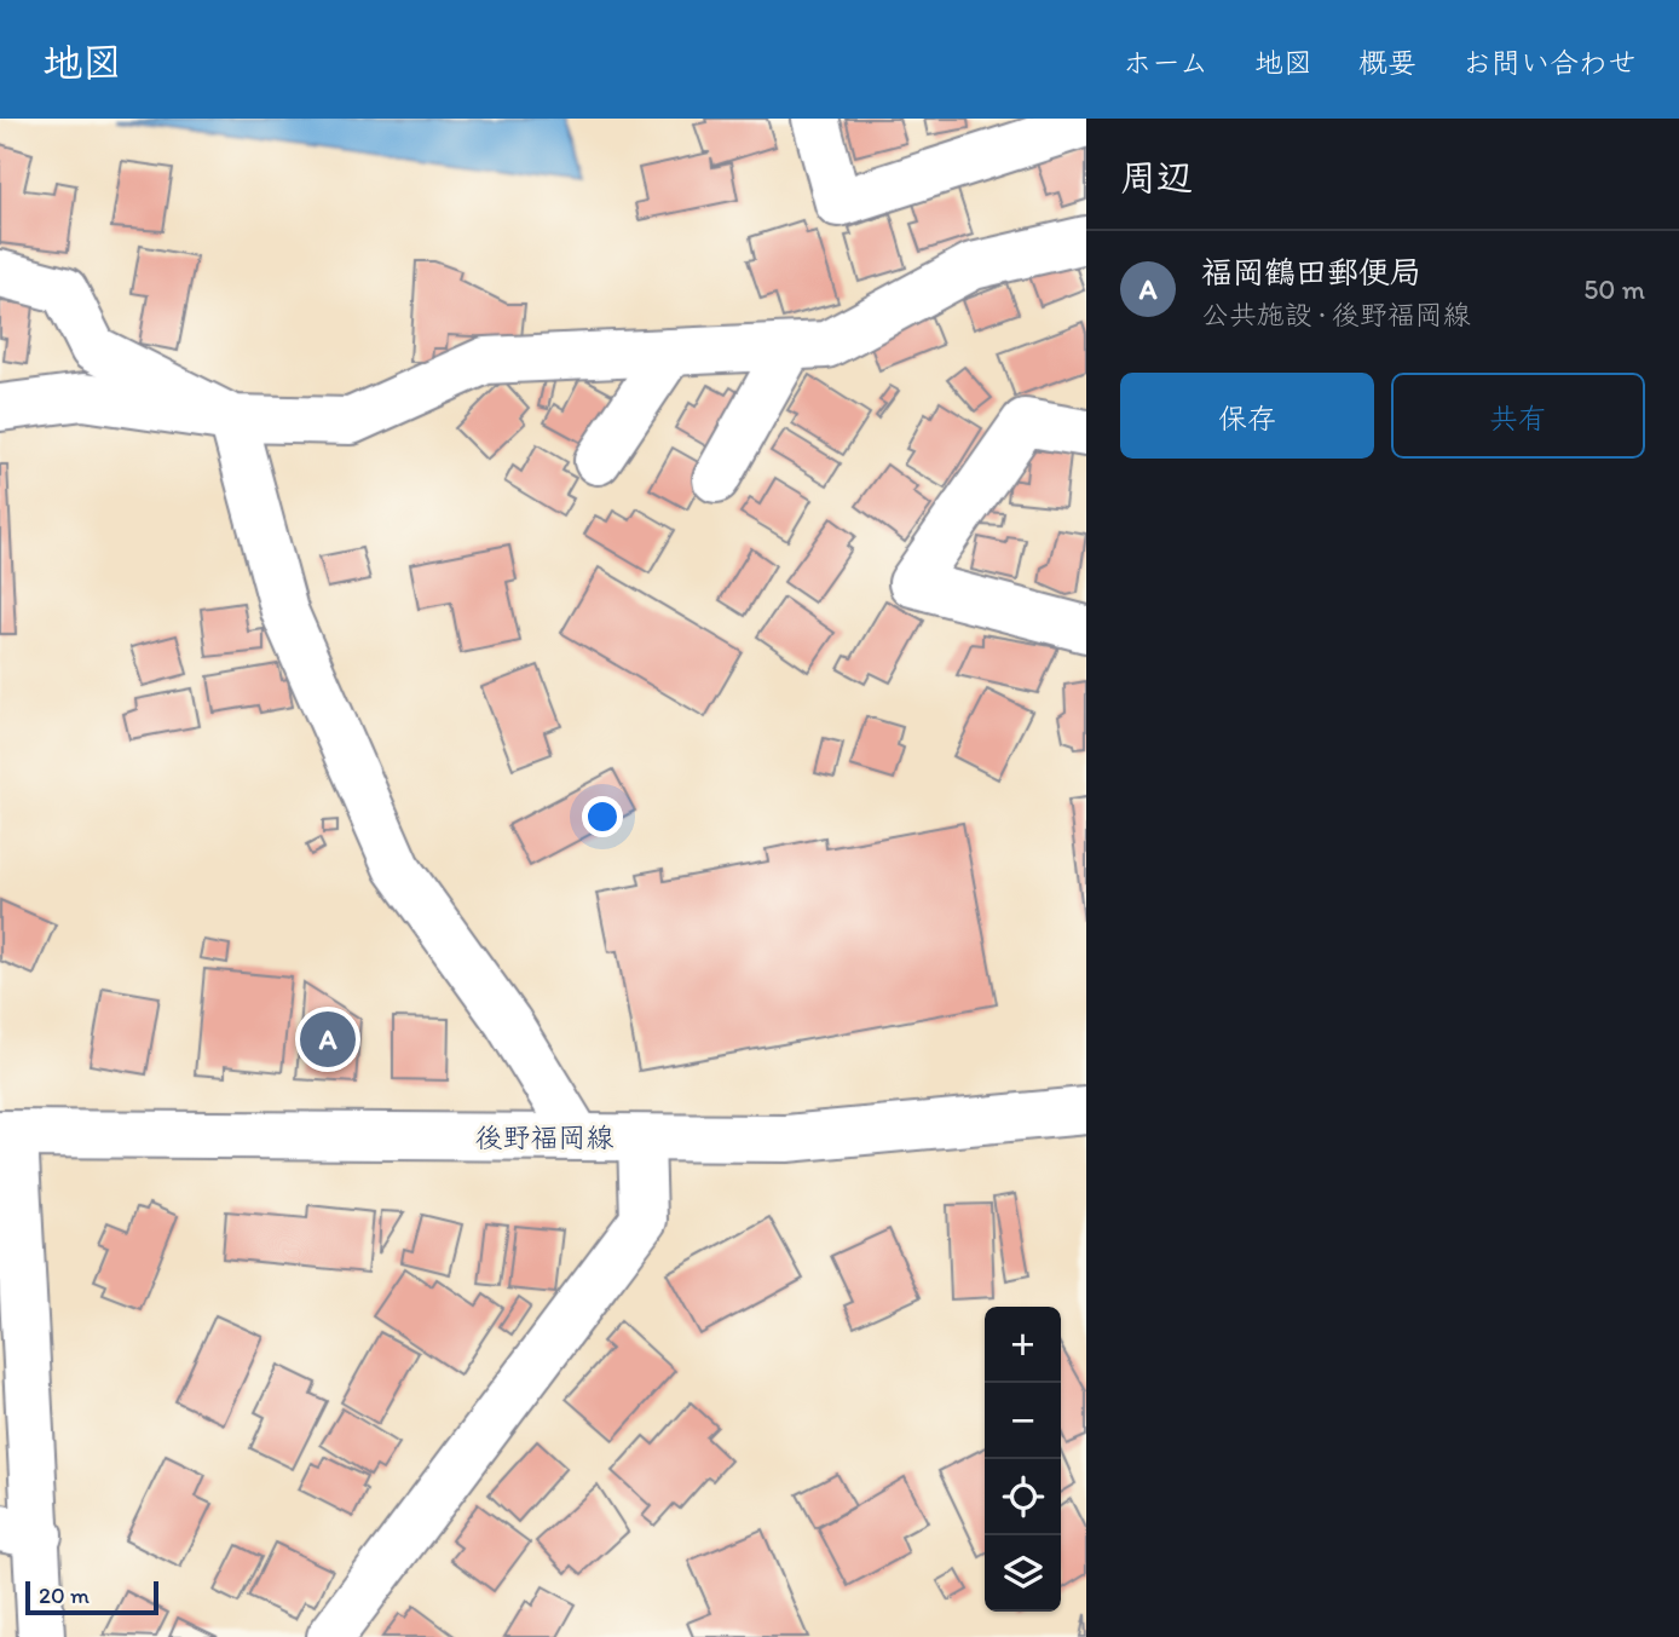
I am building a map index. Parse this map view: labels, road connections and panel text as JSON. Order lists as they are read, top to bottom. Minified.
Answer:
{"streets":{"street":["後野福岡線"]},"scale_bar":"20 m","page":{"header":"地図","nav":["ホーム","地図","概要","お問い合わせ"],"heading":"周辺","list":[{"mark":"A","name":"福岡鶴田郵便局","note":"公共施設 · 後野福岡線","value":"50 m"}],"buttons":["保存","共有"],"pins":"A","map_buttons":["+","−"],"scale":"20 m"}}
